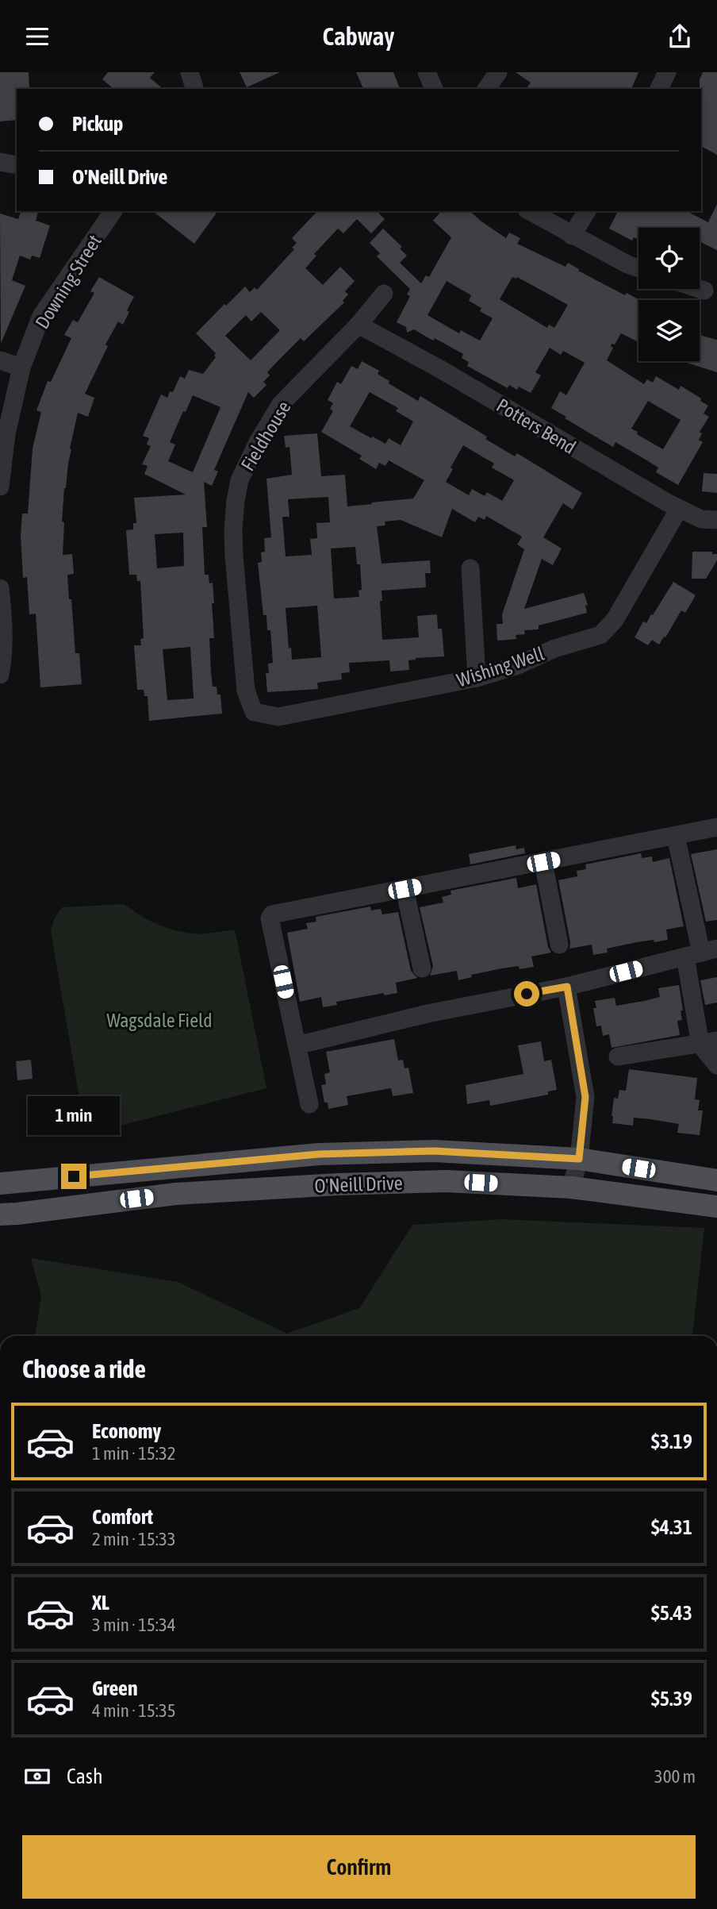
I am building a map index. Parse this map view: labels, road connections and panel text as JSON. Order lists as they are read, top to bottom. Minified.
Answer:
{"streets":{"main road":["O'Neill Drive"],"street":["Downing Street","Potters Bend","Fieldhouse","Wishing Well"]},"crossings":[["Potters Bend","Fieldhouse"],["Potters Bend","Wishing Well"],["Fieldhouse","Wishing Well"]],"parks":["Wagsdale Field"],"page":{"header":"Cabway","banner":["Pickup","O'Neill Drive"],"bubble":"1 min","heading":"Choose a ride","list":[{"name":"Economy","note":"1 min · 15:32","value":"$3.19"},{"name":"Comfort","note":"2 min · 15:33","value":"$4.31"},{"name":"XL","note":"3 min · 15:34","value":"$5.43"},{"name":"Green","note":"4 min · 15:35","value":"$5.39"}],"pay":["Cash","300 m"],"buttons":"Confirm"}}
